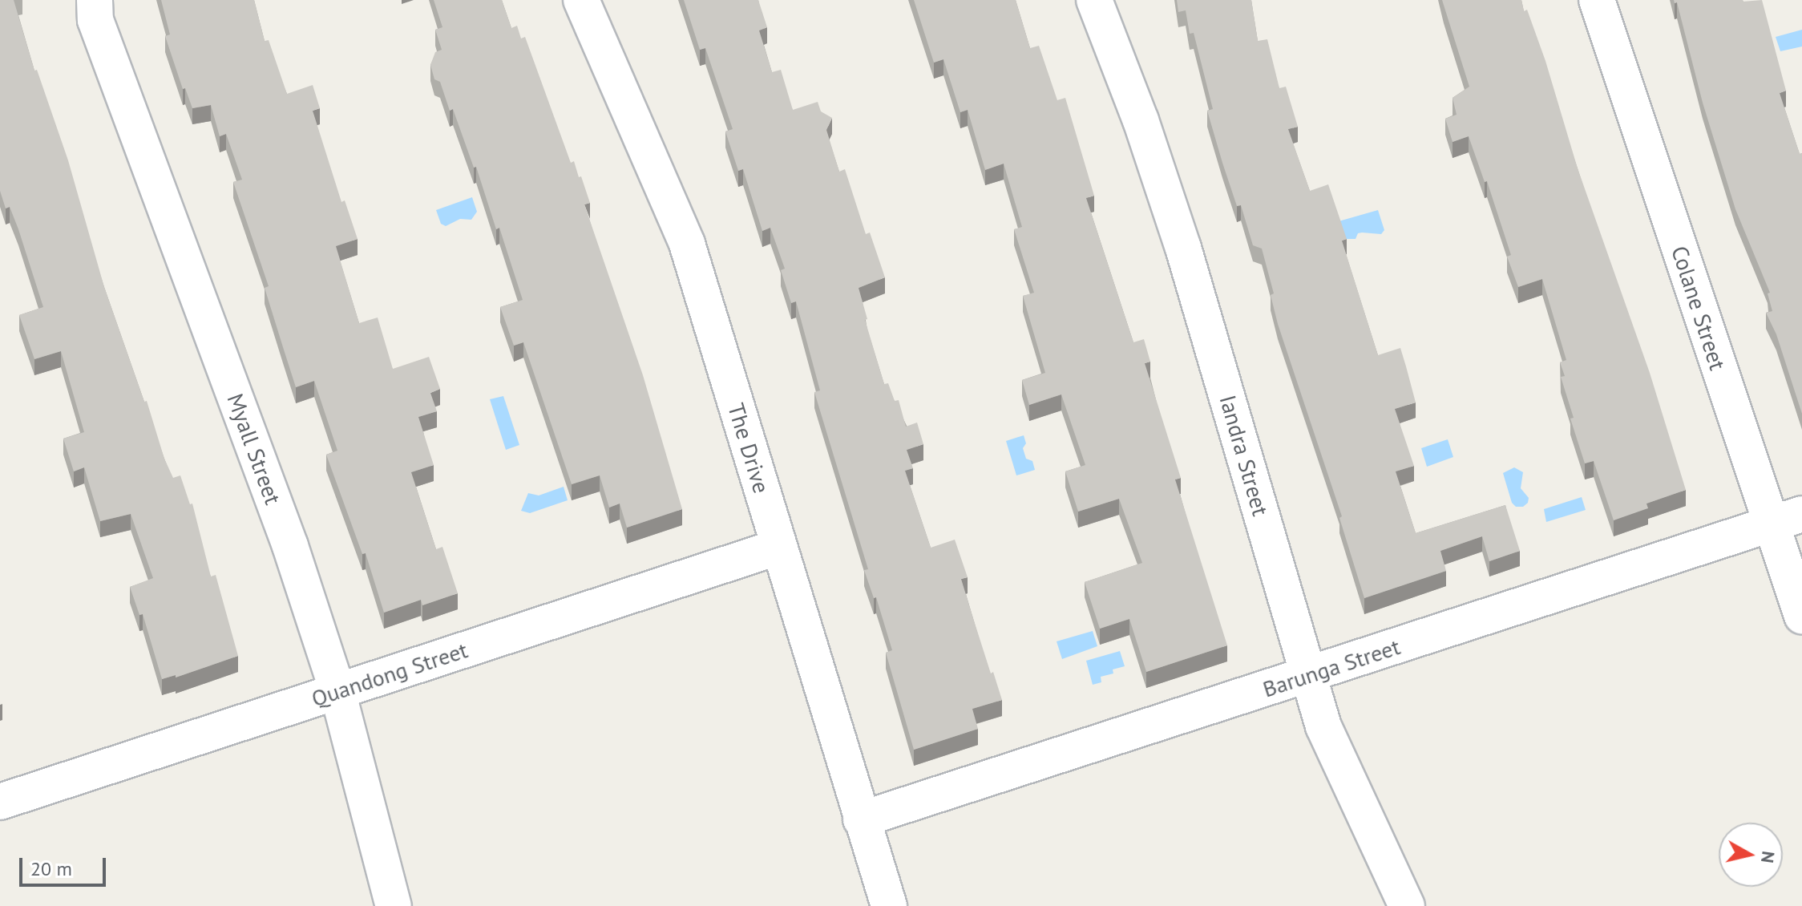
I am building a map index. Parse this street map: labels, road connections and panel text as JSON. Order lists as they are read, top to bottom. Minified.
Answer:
{"streets":{"street":["Colane Street","The Drive","Myall Street","Iandra Street","Barunga Street","Quandong Street"]},"crossings":[["Colane Street","Barunga Street"],["The Drive","Barunga Street"],["The Drive","Quandong Street"],["Myall Street","Quandong Street"],["Iandra Street","Barunga Street"]],"scale_bar":"20 m","north":"right"}
